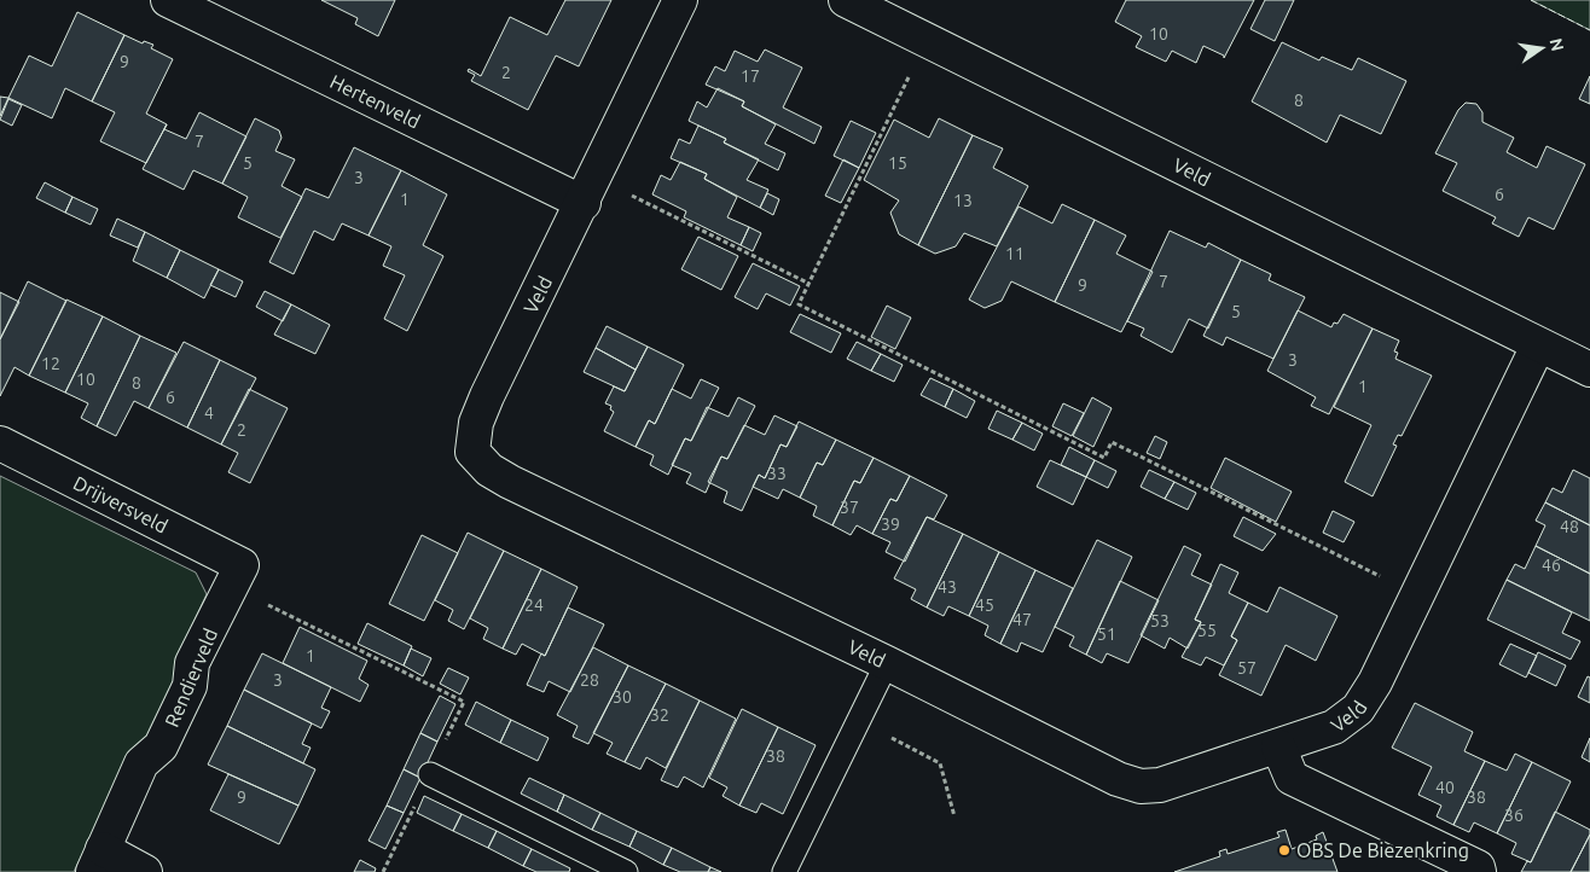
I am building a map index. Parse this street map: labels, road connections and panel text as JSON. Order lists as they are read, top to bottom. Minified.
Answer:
{"streets":{"street":["Hertenveld","Veld","Drijversveld","Rendierveld"]},"crossings":[["Hertenveld","Veld"],["Drijversveld","Rendierveld"]],"places":["OBS De Biezenkring"],"house_numbers":["10","9","2","17","8","7","5","15","3","6","1","13","11","7","9","5","3","12","10","8","1","6","4","2","33","37","39","48","46","43","24","45","47","53","55","51","1","57","3","28","30","32","38","40","9","38","36"],"north":"right"}
